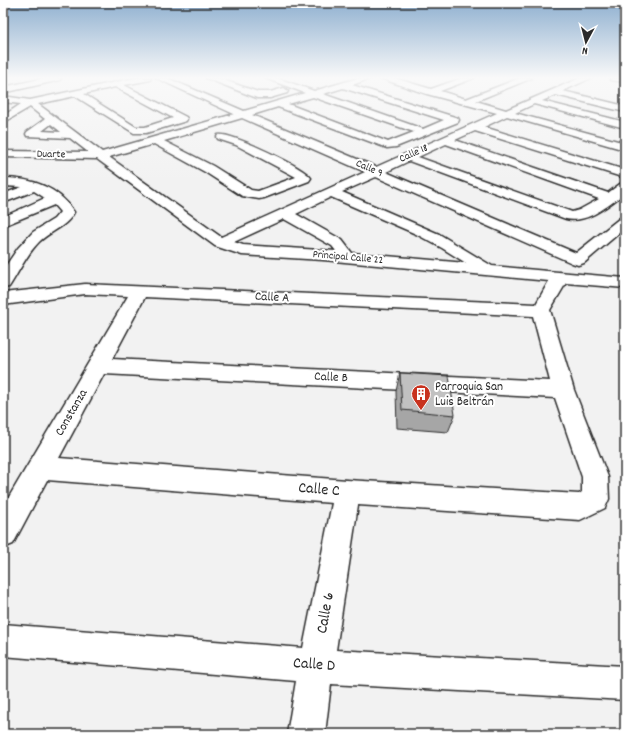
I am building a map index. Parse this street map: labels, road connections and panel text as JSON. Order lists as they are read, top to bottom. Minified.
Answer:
{"streets":{"street":["Calle 18","Duarte","Calle 9","Principal Calle 22","Calle A","Calle B","Constanza","Calle C","Calle 6","Calle D"]},"crossings":[["Calle 18","Calle 9"],["Calle 18","Principal Calle 22"],["Duarte","Calle 9"],["Duarte","Principal Calle 22"],["Calle A","Constanza"],["Calle B","Constanza"],["Calle B","Calle C"],["Constanza","Calle C"],["Calle C","Calle 6"],["Calle 6","Calle D"]],"places":{"building":["Parroquia San Luis Beltrán"]},"north":"bottom"}
